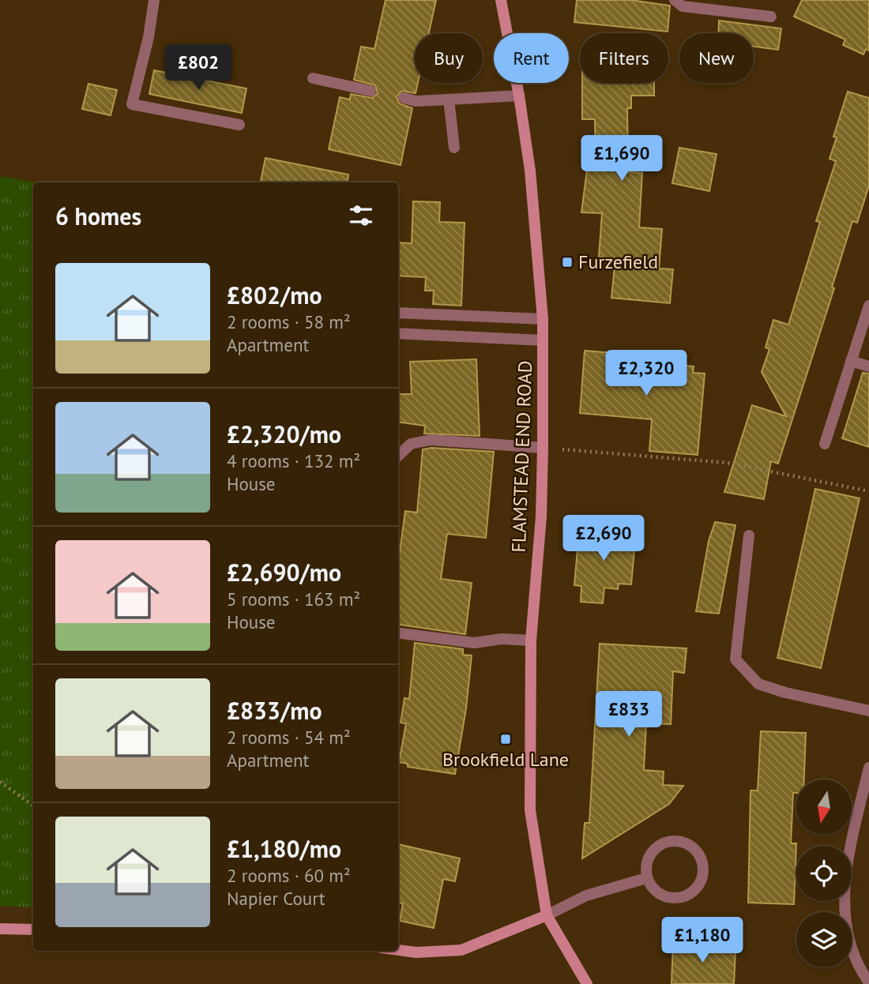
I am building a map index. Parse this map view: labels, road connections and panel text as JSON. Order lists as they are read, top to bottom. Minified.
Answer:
{"streets":{"main road":["FLAMSTEAD END ROAD"]},"places":{"transit":["Furzefield","Brookfield Lane"]},"north":"bottom","page":{"chip":["Buy","Rent","Filters","New"],"price":["£802","£1,690","£2,320","£2,690","£833","£1,180"],"heading":"6 homes","list":[{"name":"£802/mo","note":"2 rooms · 58 m² · Apartment"},{"name":"£2,320/mo","note":"4 rooms · 132 m² · House"},{"name":"£2,690/mo","note":"5 rooms · 163 m² · House"},{"name":"£833/mo","note":"2 rooms · 54 m² · Apartment"},{"name":"£1,180/mo","note":"2 rooms · 60 m² · Napier Court"}]}}
